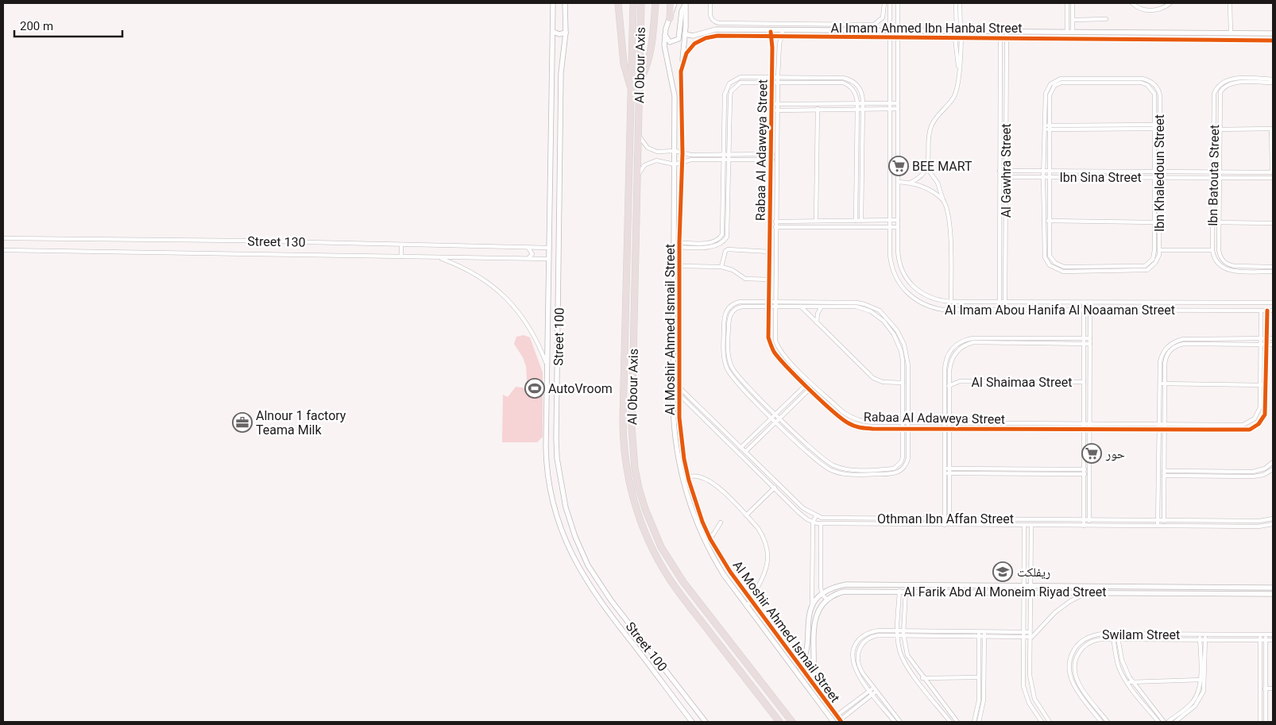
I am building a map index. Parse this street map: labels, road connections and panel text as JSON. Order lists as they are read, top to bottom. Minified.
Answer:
{"streets":{"highway":["Al Obour Axis"],"street":["Al Imam Ahmed Ibn Hanbal Street","Rabaa Al Adaweya Street","Al Gawhra Street","Ibn Khaledoun Street","Ibn Batouta Street","Ibn Sina Street","Street 130","Al Imam Abou Hanifa Al Noaaman Street","Al Moshir Ahmed Ismail Street","Street 100","Al Shaimaa Street","Othman Ibn Affan Street","Al Farik Abd Al Moneim Riyad Street","Swilam Street"]},"crossings":[["Al Imam Ahmed Ibn Hanbal Street","Rabaa Al Adaweya Street"],["Al Imam Ahmed Ibn Hanbal Street","Al Gawhra Street"],["Al Imam Ahmed Ibn Hanbal Street","Al Imam Abou Hanifa Al Noaaman Street"],["Rabaa Al Adaweya Street","Al Imam Abou Hanifa Al Noaaman Street"],["Al Gawhra Street","Ibn Sina Street"],["Al Gawhra Street","Al Imam Abou Hanifa Al Noaaman Street"],["Ibn Khaledoun Street","Ibn Sina Street"],["Ibn Batouta Street","Ibn Sina Street"],["Street 130","Street 100"],["Al Moshir Ahmed Ismail Street","Othman Ibn Affan Street"],["Al Moshir Ahmed Ismail Street","Al Farik Abd Al Moneim Riyad Street"]],"places":{"supermarket":["BEE MART","حور"],"sports":["AutoVroom"],"office":["Alnour 1 factory Teama Milk"],"school or university":["ريفلكت"]},"scale_bar":"200 m"}
